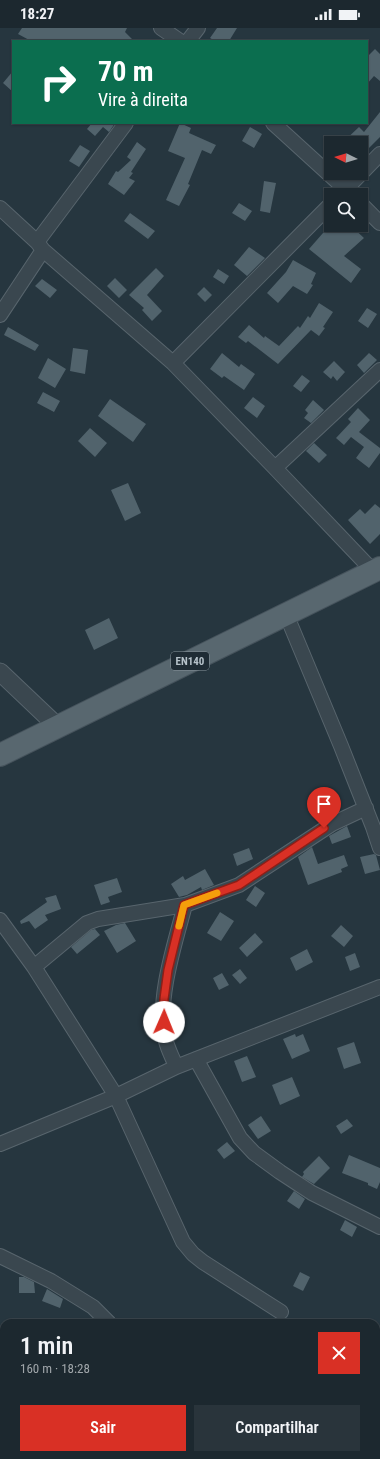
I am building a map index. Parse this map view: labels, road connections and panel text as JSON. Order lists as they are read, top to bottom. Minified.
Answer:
{"streets":{"main road":["EN140"]},"north":"left","page":{"status":"18:27","turn":["70 m","Vire à direita"],"heading":["1 min","160 m · 18:28"],"buttons":["Sair","Compartilhar"]}}
